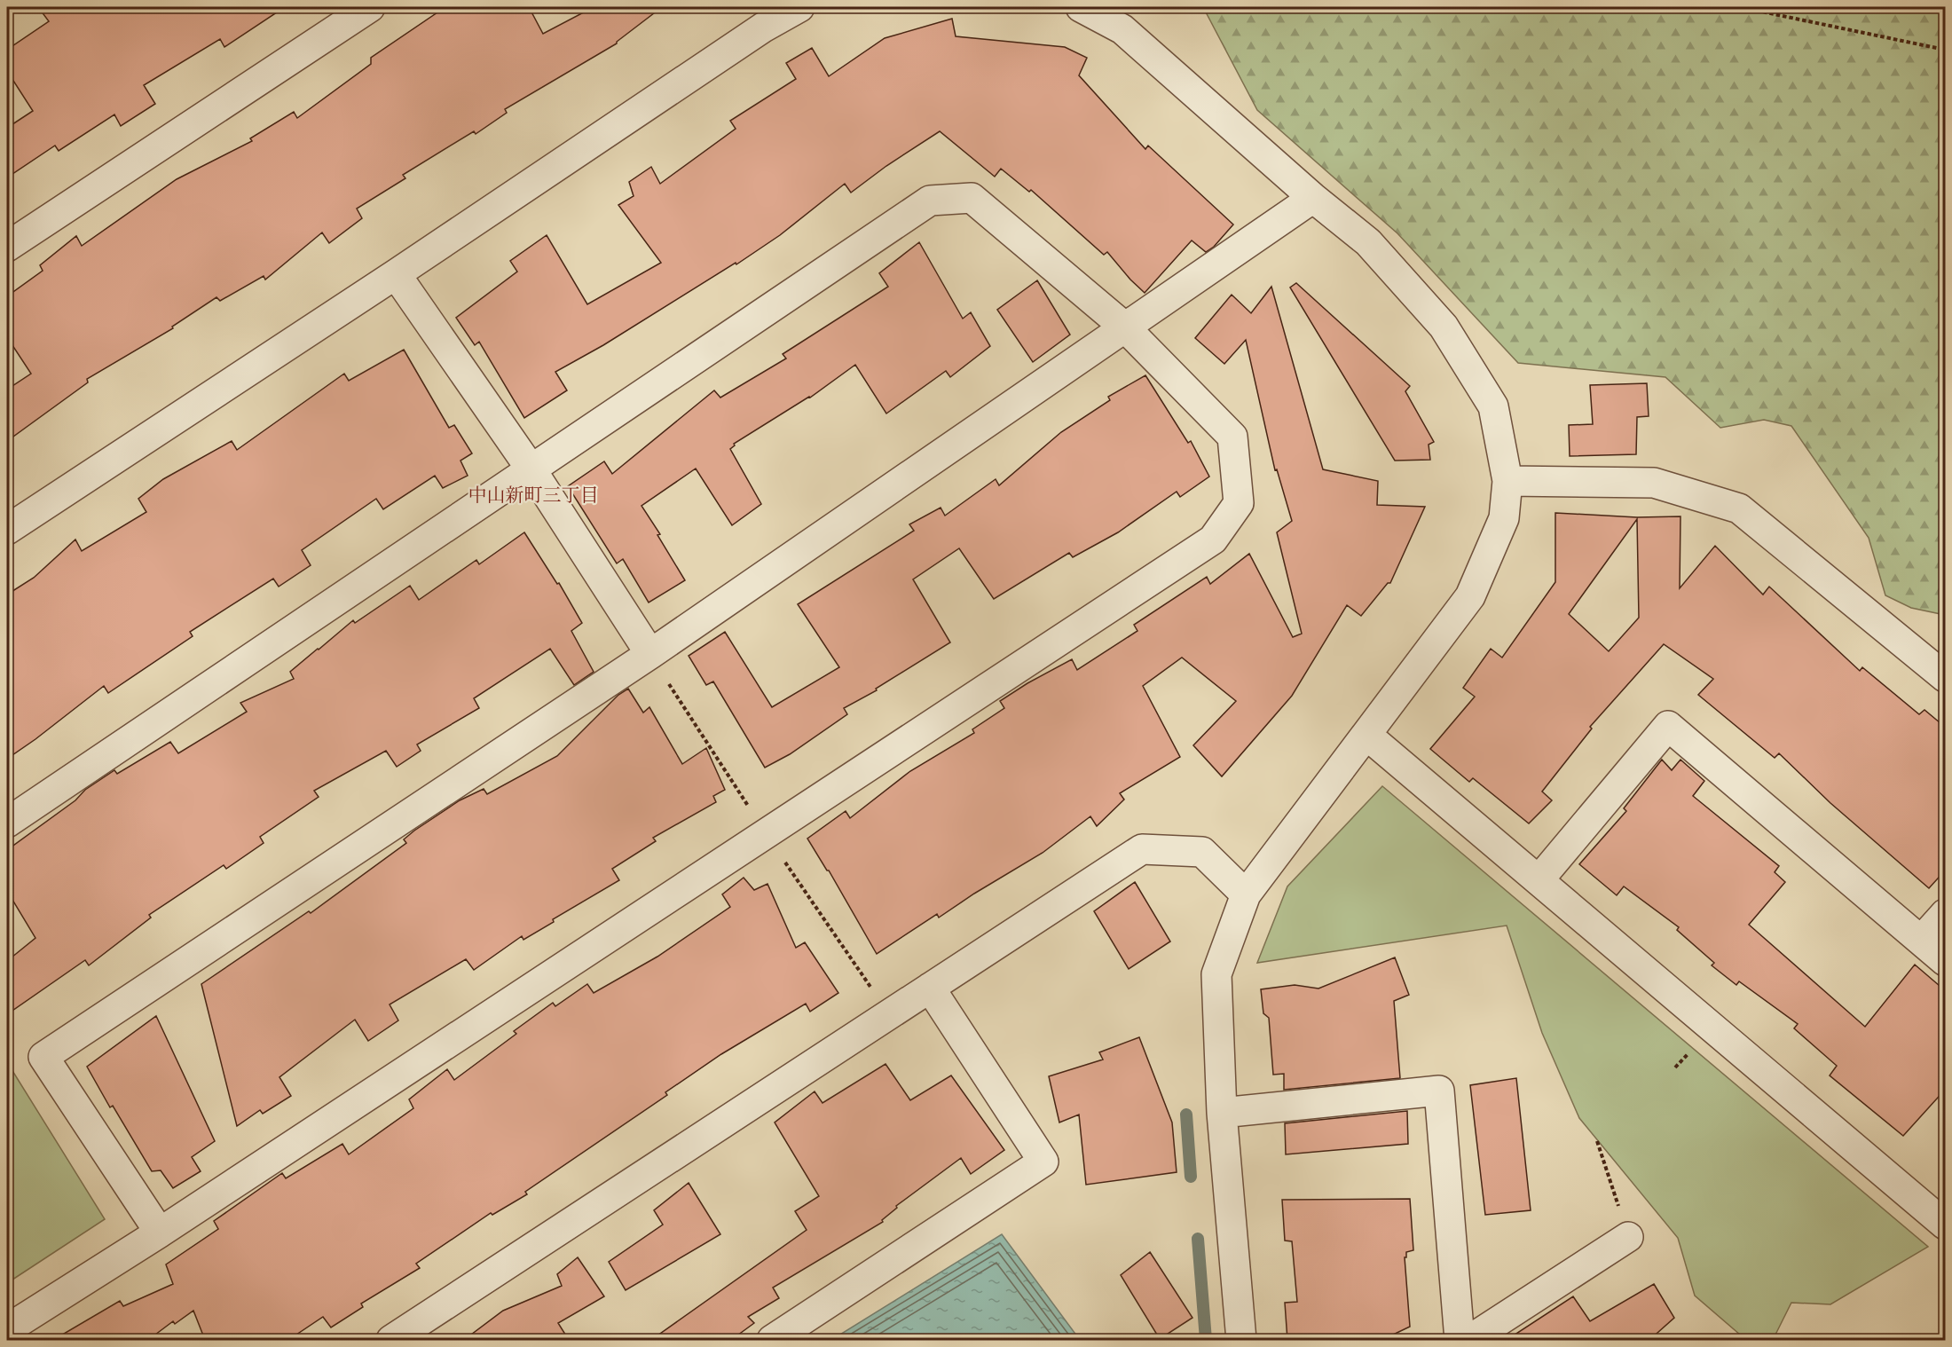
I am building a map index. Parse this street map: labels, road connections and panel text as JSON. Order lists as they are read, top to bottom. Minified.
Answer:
{"districts":["中山新町三丁目"]}
